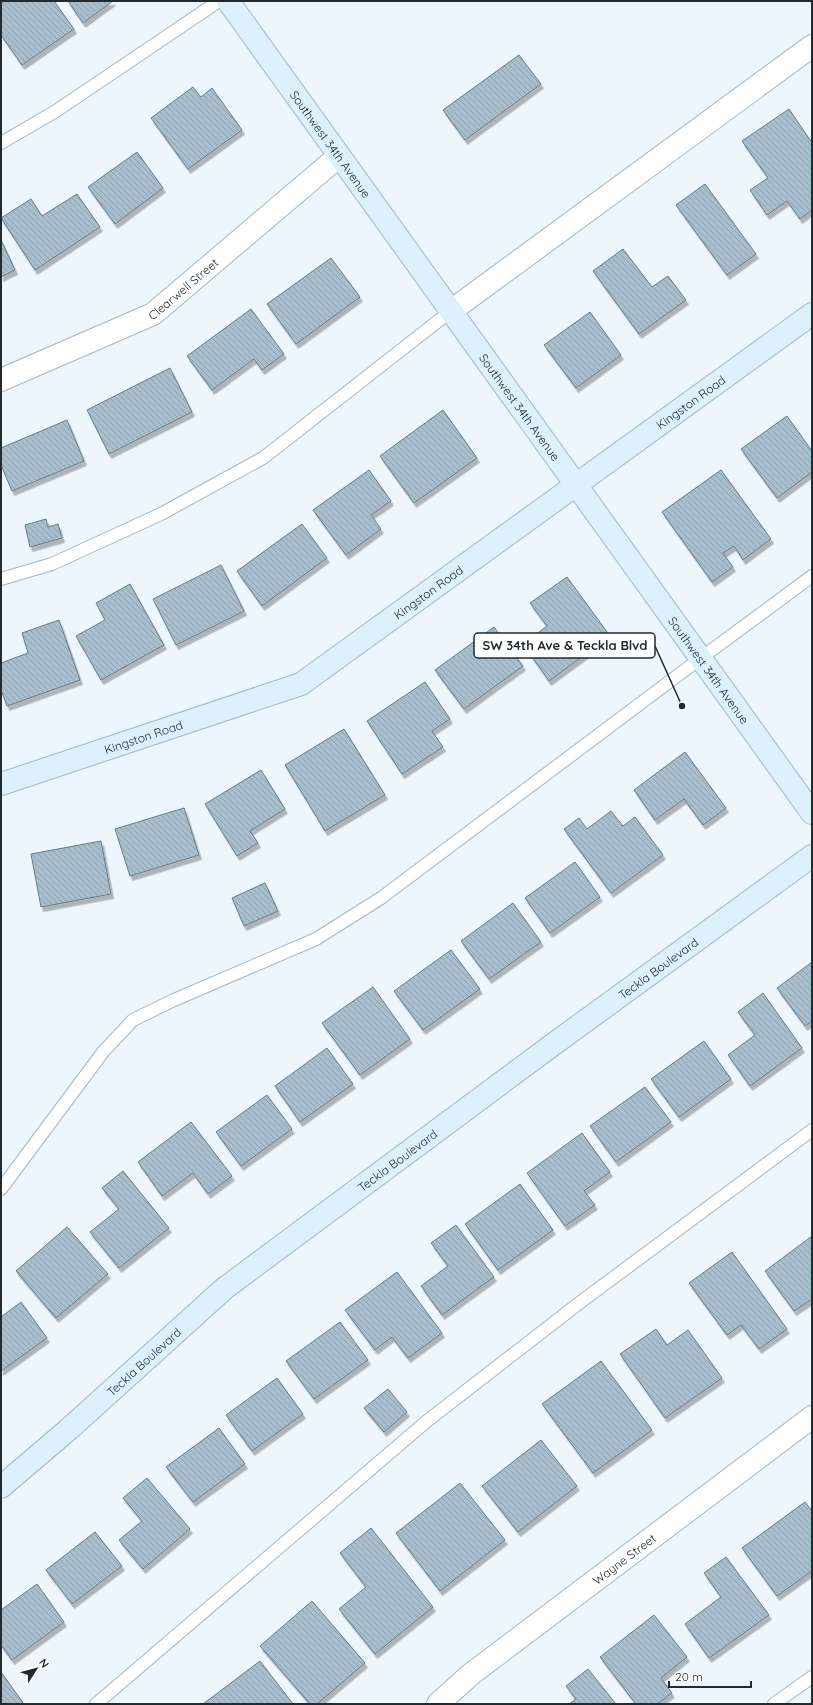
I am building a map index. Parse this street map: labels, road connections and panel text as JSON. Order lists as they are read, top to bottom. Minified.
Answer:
{"streets":{"main road":["Southwest 34th Avenue","Kingston Road","Teckla Boulevard"],"street":["Clearwell Street","Wayne Street"]},"crossings":[["Southwest 34th Avenue","Clearwell Street"],["Southwest 34th Avenue","Kingston Road"]],"places":["SW 34th Ave & Teckla Blvd"],"scale_bar":"20 m","north":"top right"}
